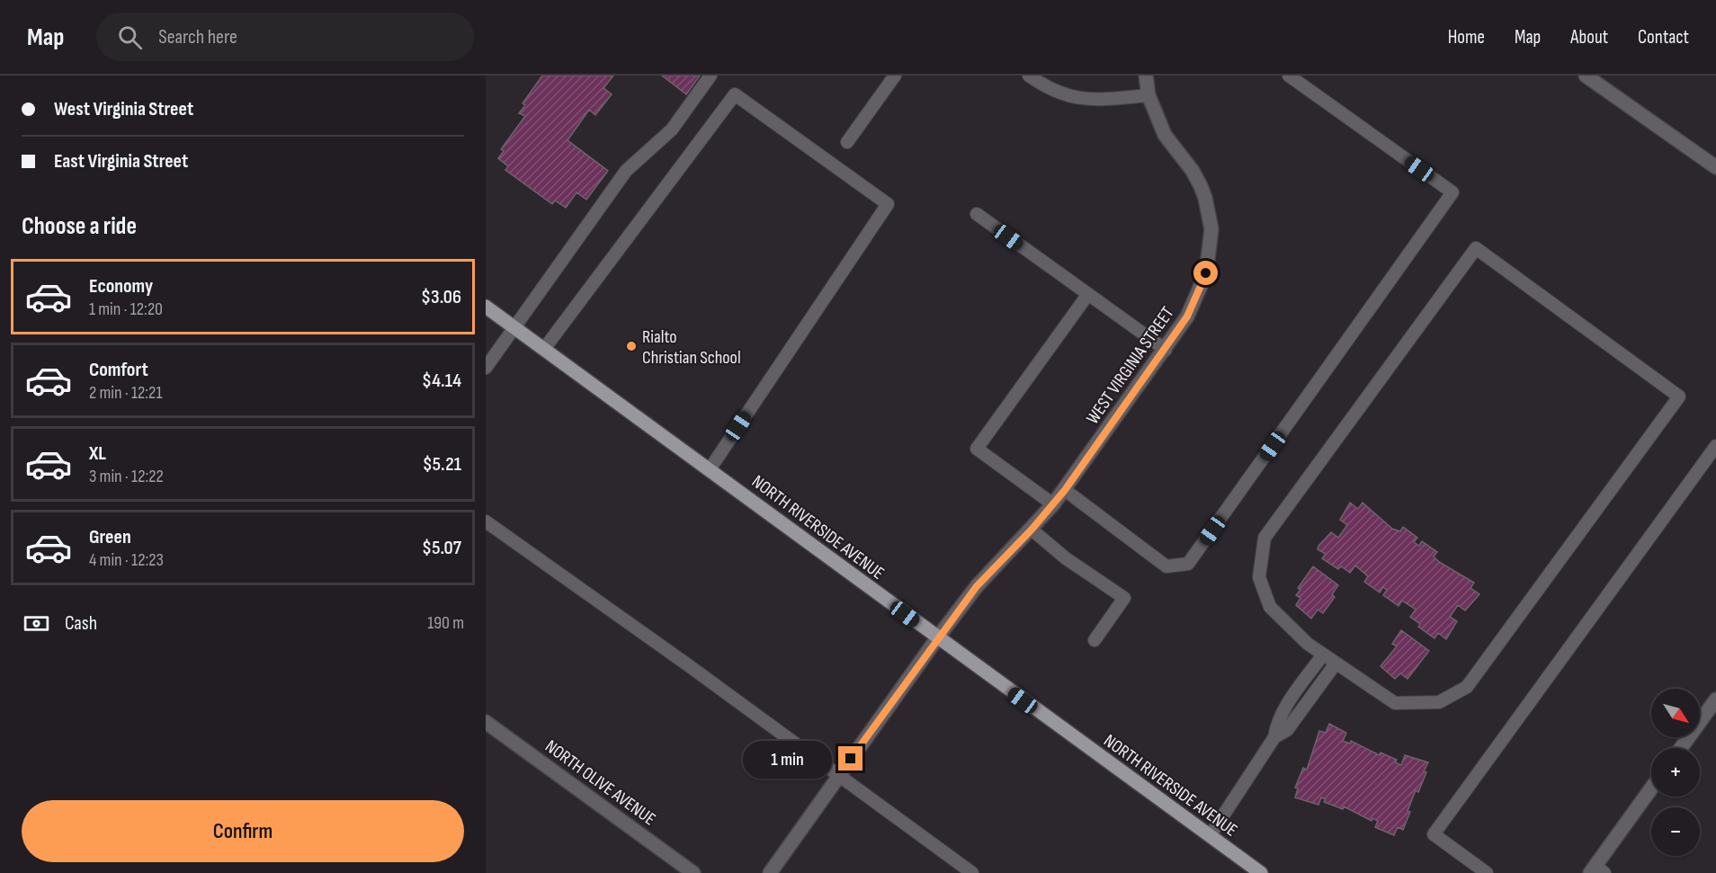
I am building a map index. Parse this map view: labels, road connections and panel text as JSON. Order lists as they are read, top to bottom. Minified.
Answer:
{"streets":{"main road":["NORTH RIVERSIDE AVENUE"],"street":["WEST VIRGINIA STREET","NORTH OLIVE AVENUE"]},"crossings":[["WEST VIRGINIA STREET","NORTH RIVERSIDE AVENUE"]],"places":["Rialto Christian School"],"north":"bottom right","page":{"header":"Map","search":"Search here","nav":["Home","Map","About","Contact"],"banner":["West Virginia Street","East Virginia Street"],"heading":"Choose a ride","list":[{"name":"Economy","note":"1 min · 12:20","value":"$3.06"},{"name":"Comfort","note":"2 min · 12:21","value":"$4.14"},{"name":"XL","note":"3 min · 12:22","value":"$5.21"},{"name":"Green","note":"4 min · 12:23","value":"$5.07"}],"pay":["Cash","190 m"],"map_buttons":["+","−"],"bubble":"1 min","buttons":"Confirm"}}
